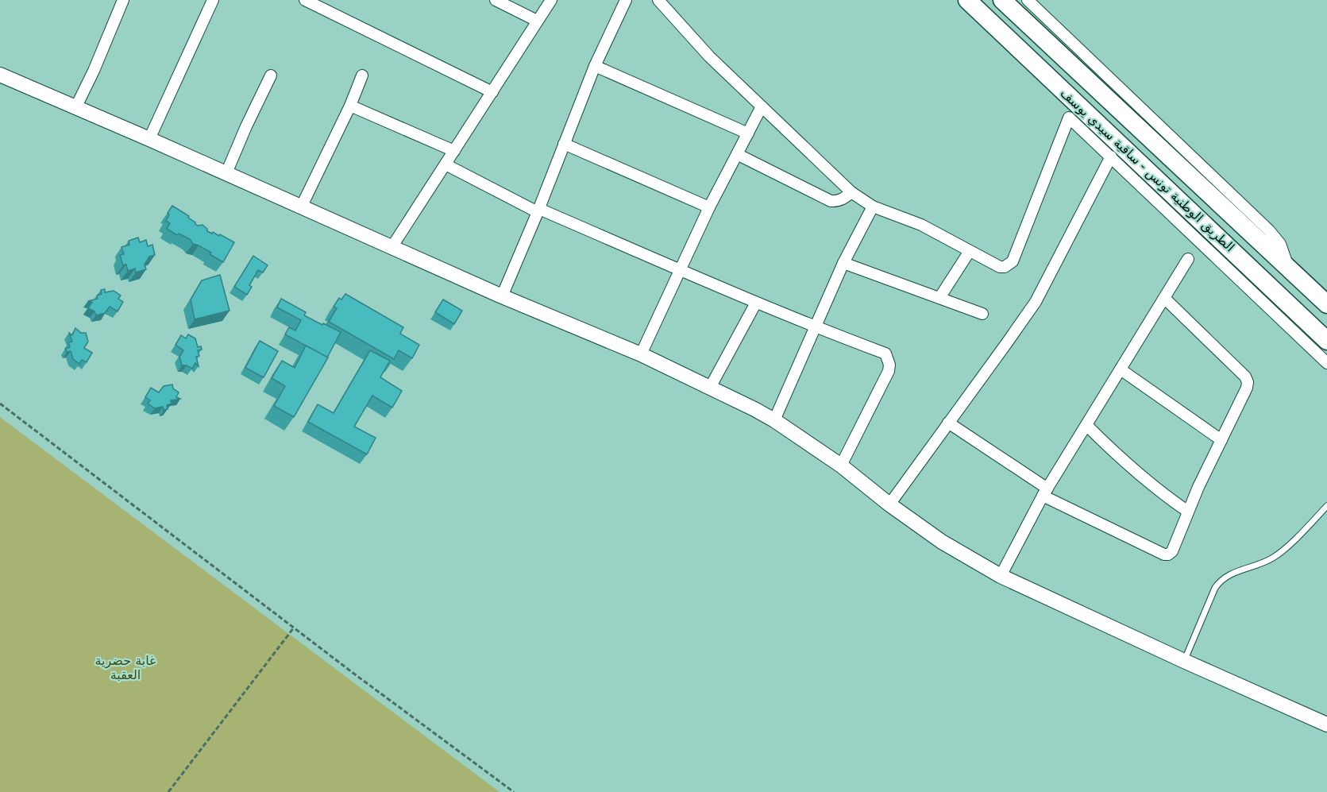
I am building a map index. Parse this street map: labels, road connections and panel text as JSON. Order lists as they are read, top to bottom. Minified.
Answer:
{"streets":{"highway":["الطريق الوطنية تونس - ساقية سيدي يوسف"]},"parks":["غابة حضرية العقبة"]}
